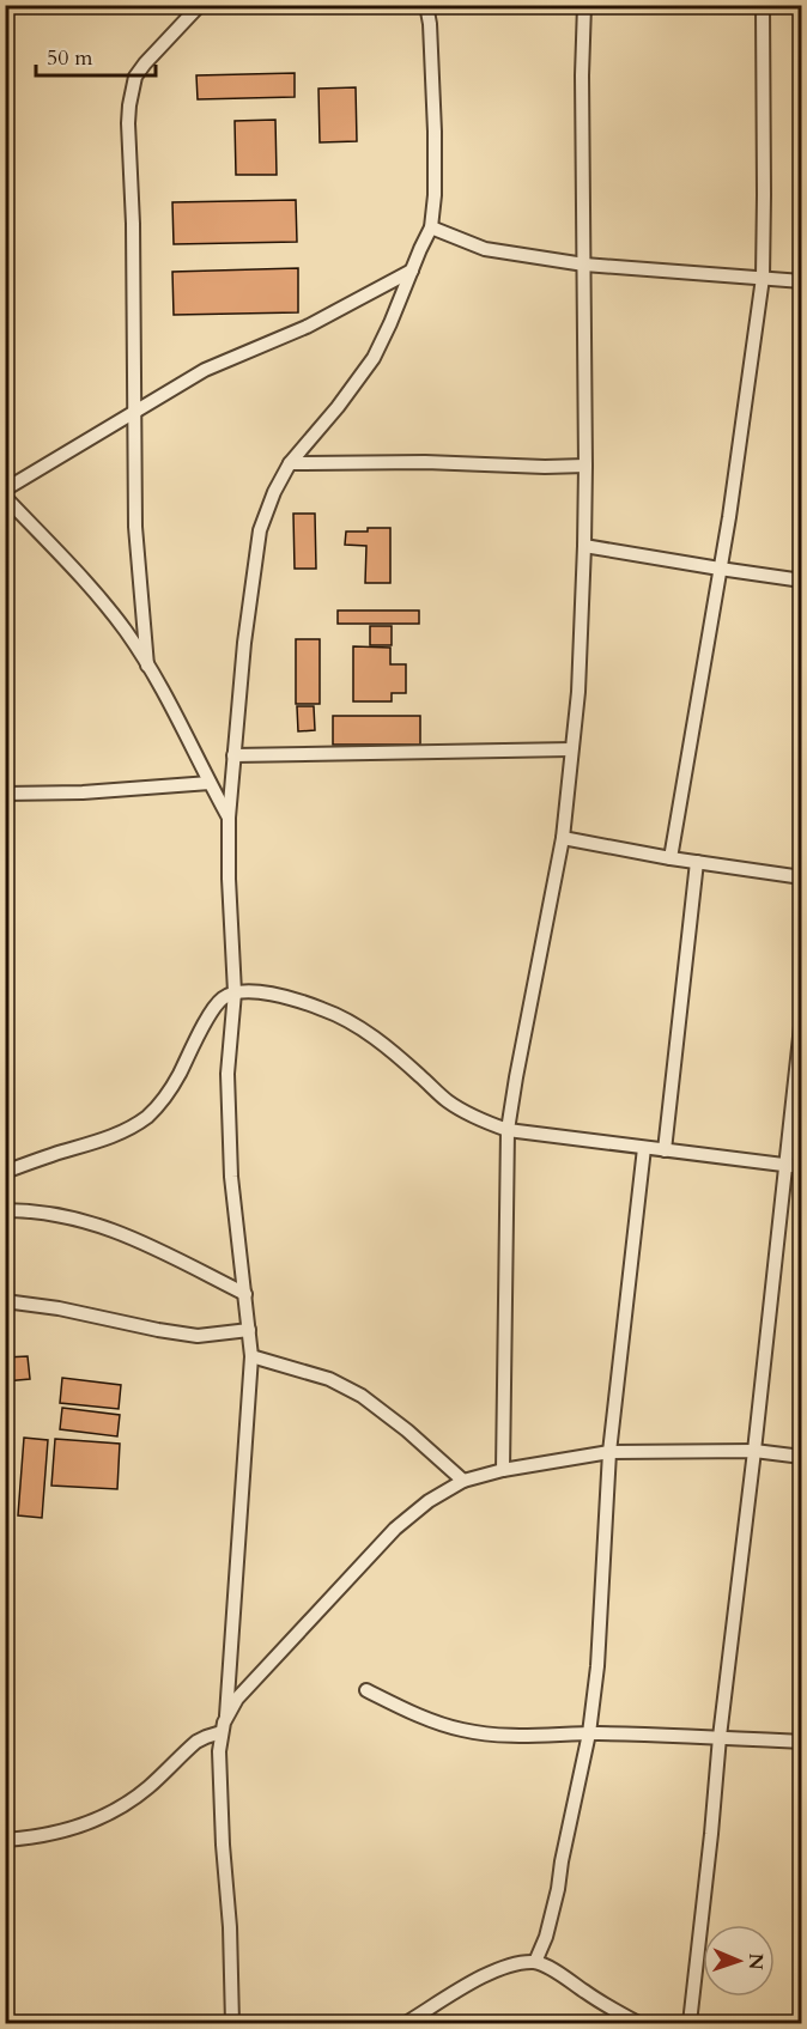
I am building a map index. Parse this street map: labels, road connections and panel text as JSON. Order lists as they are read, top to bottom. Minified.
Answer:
{"scale_bar":"50 m","north":"right"}
